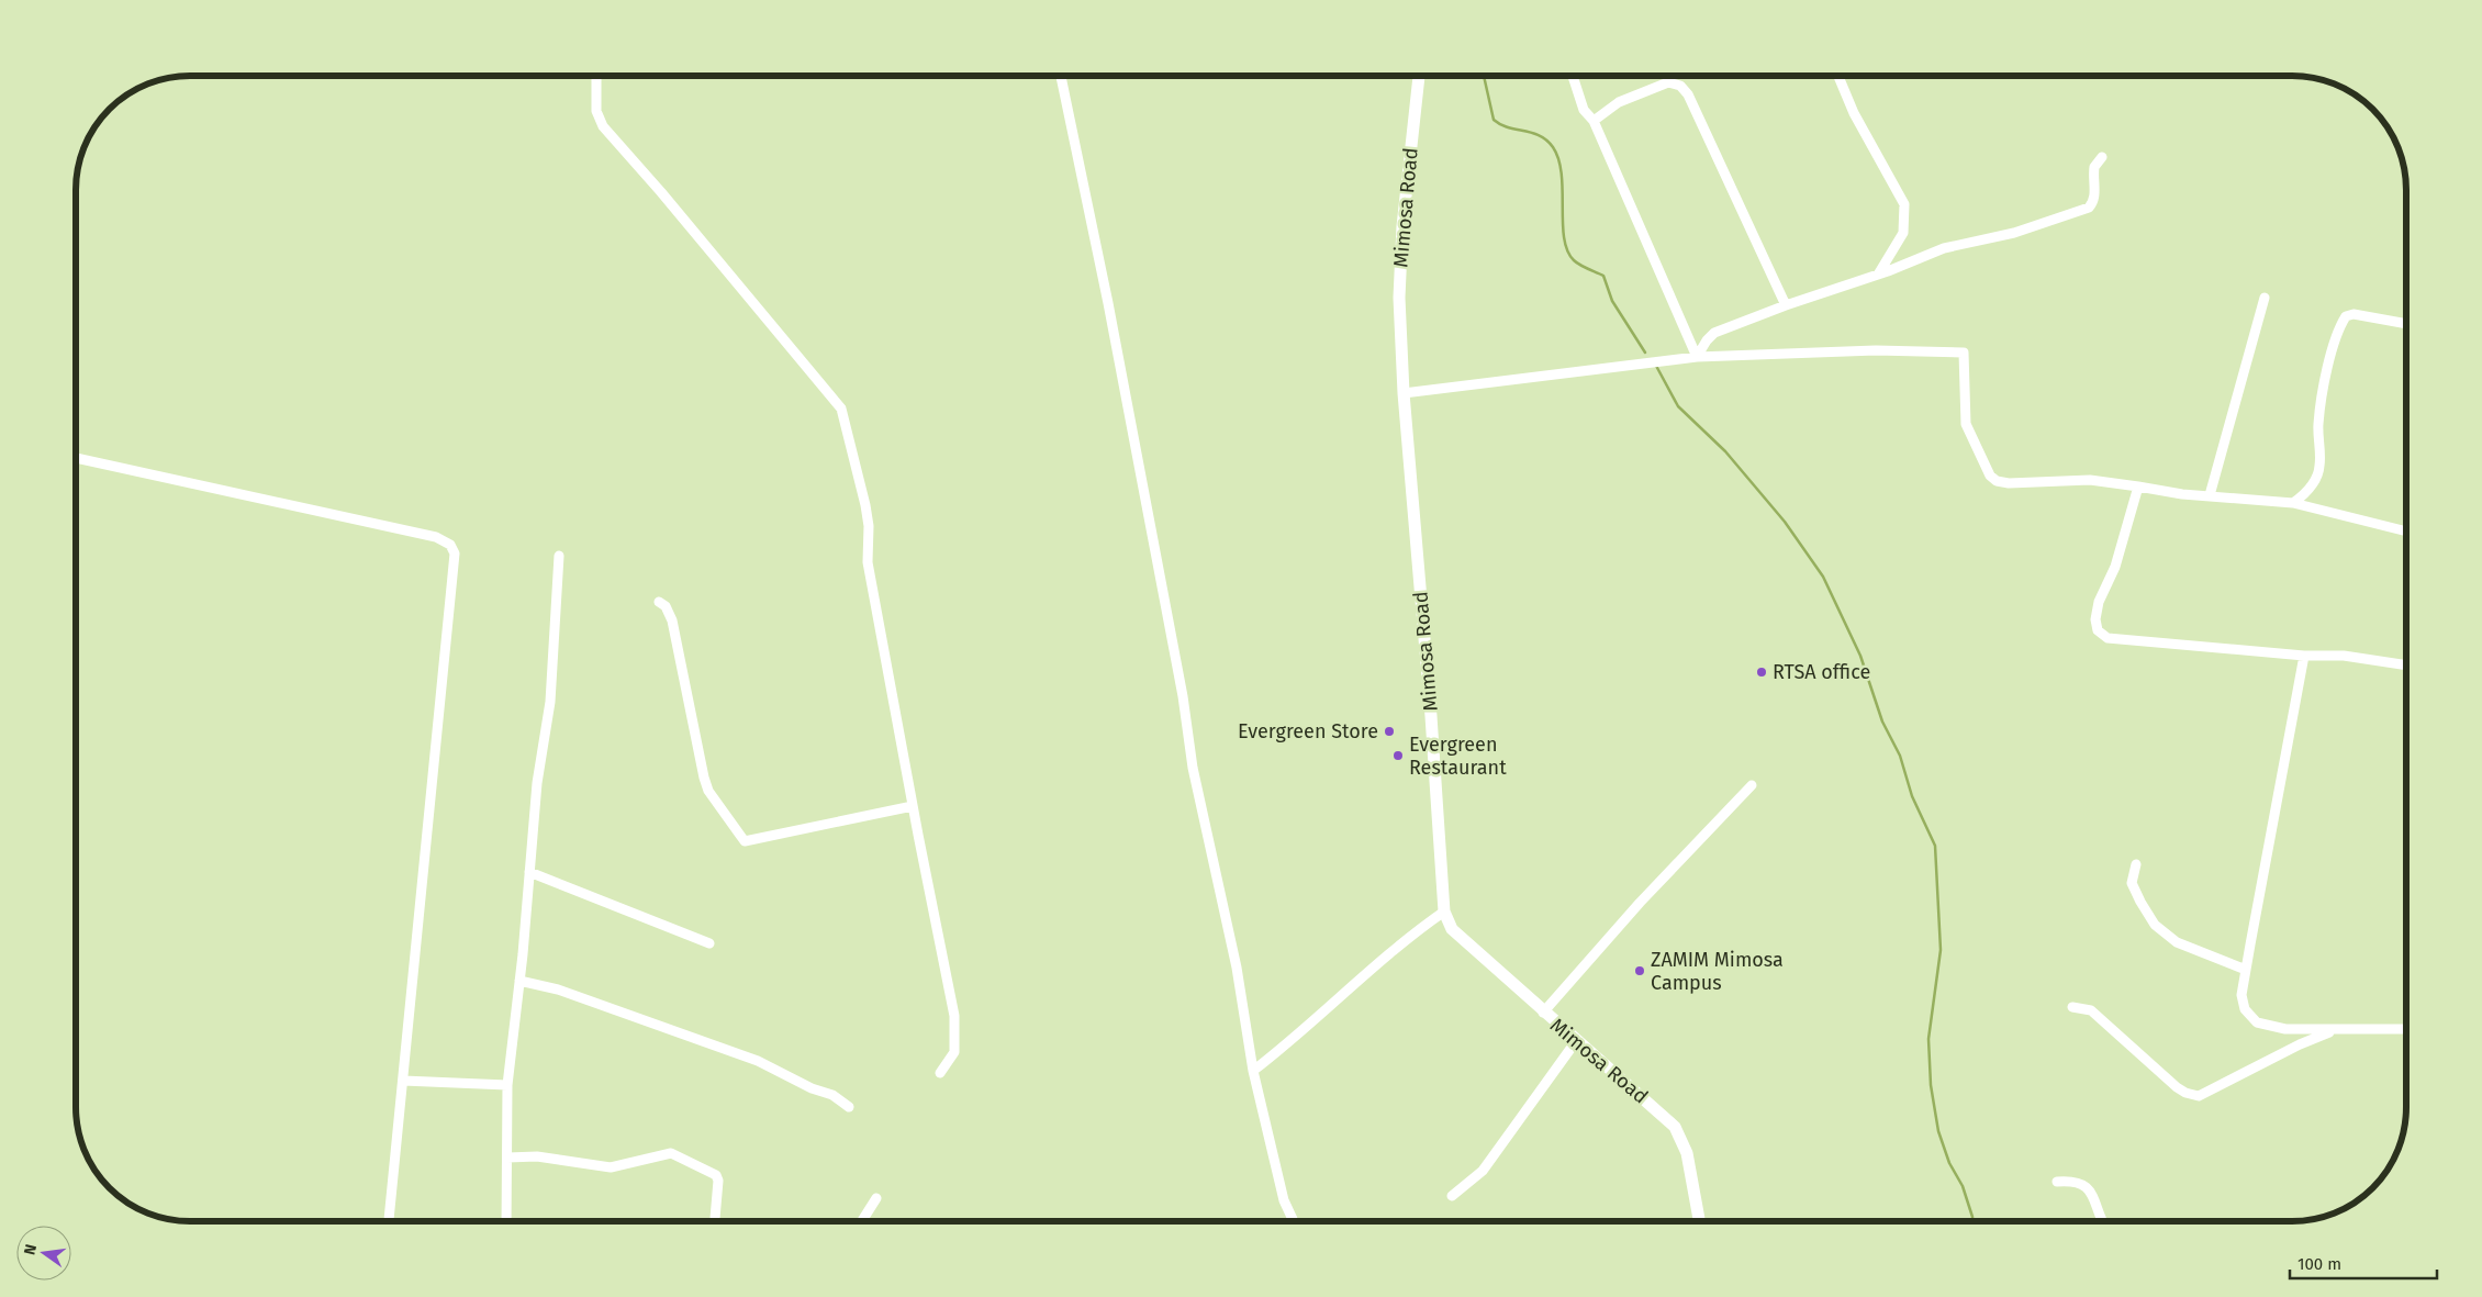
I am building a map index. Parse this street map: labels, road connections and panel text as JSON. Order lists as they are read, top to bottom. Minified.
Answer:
{"streets":{"street":["Mimosa Road"]},"places":["RTSA office","Evergreen Store","Evergreen Restaurant","ZAMIM Mimosa Campus"],"scale_bar":"100 m","north":"left"}
